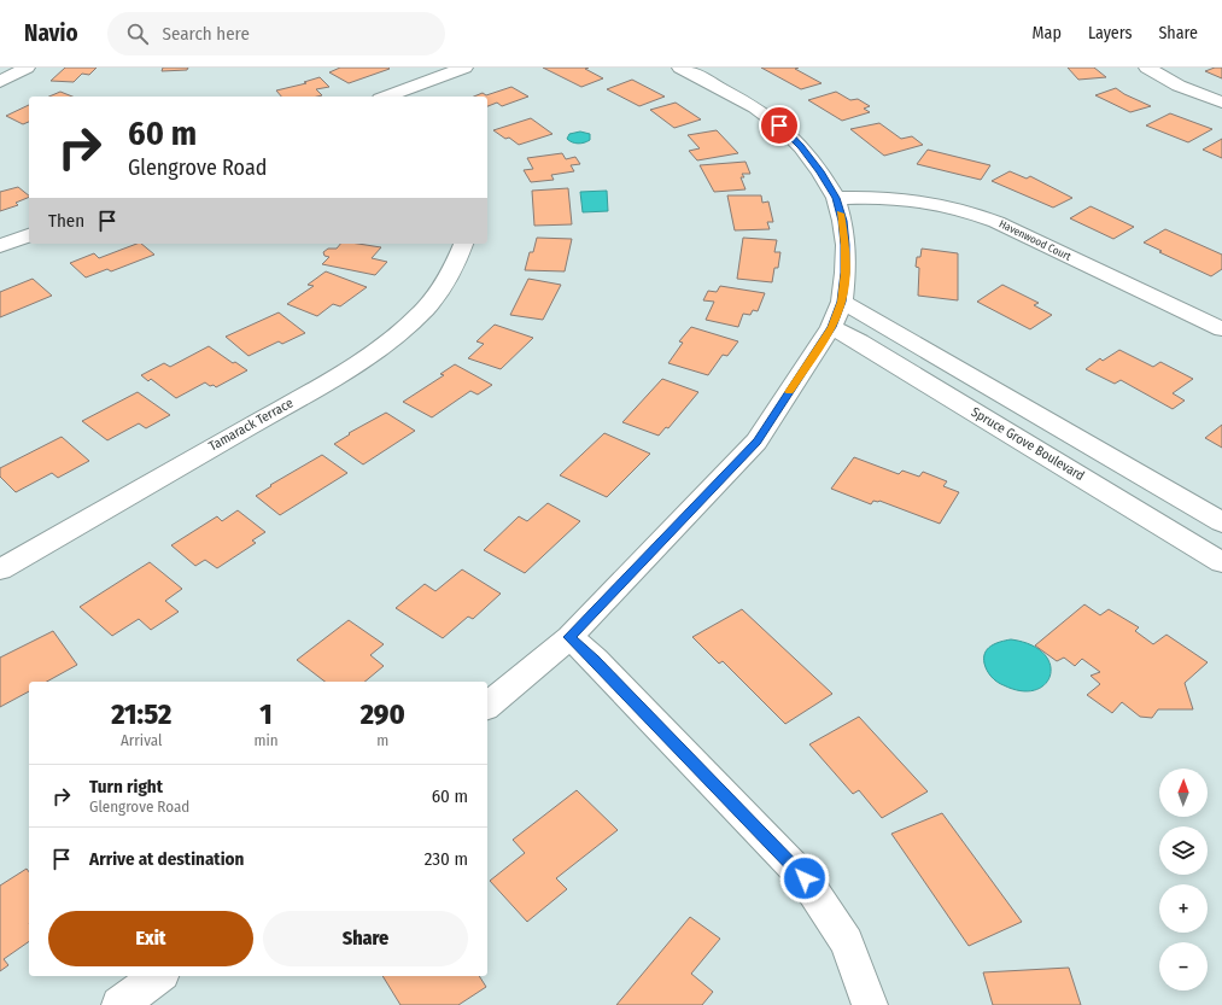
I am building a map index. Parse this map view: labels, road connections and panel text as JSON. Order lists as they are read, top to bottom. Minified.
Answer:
{"streets":{"street":["Havenwood Court","Tamarack Terrace","Spruce Grove Boulevard"]},"north":"top","page":{"header":"Navio","search":"Search here","nav":["Map","Layers","Share"],"turn":["60 m","Glengrove Road"],"then":"Then","eta":["21:52","Arrival","1","min","290","m"],"list":[{"name":"Turn right","note":"Glengrove Road","value":"60 m"},{"name":"Arrive at destination","value":"230 m"}],"map_buttons":["+","−"],"buttons":["Exit","Share"]}}
